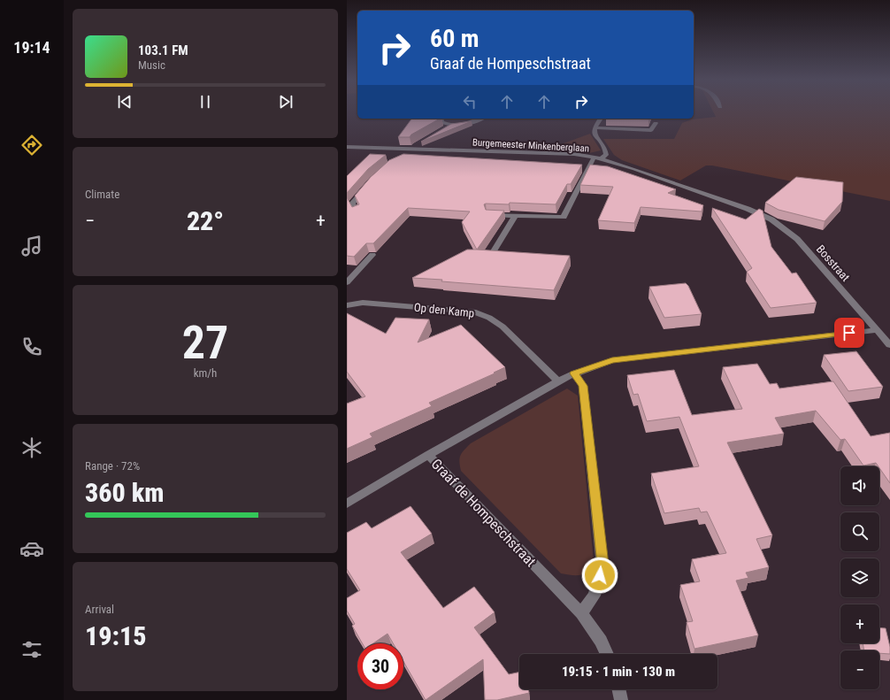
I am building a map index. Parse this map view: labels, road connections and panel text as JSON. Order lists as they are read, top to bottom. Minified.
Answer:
{"streets":{"street":["Burgemeester Minkenberglaan","Bosstraat","Op den Kamp","Graaf de Hompeschstraat"]},"crossings":[["Burgemeester Minkenberglaan","Bosstraat"],["Bosstraat","Graaf de Hompeschstraat"],["Op den Kamp","Graaf de Hompeschstraat"]],"page":{"tabs":"19:14","turn":["60 m","Graaf de Hompeschstraat"],"song":["103.1 FM","Music"],"tile":["Climate",["27","km/h"],["Range · 72%","360 km"],["Arrival","19:15"]],"heat":["−","22°","+"],"map_buttons":["+","−"],"limit":"30","trip":"19:15 · 1 min · 130 m"}}
